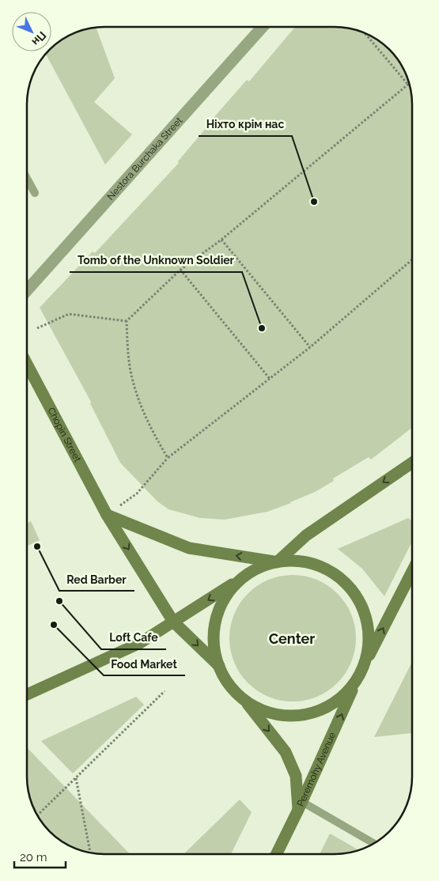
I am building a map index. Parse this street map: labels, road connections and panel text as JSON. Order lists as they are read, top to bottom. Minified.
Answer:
{"streets":{"main road":["Chopin Street","Peremohy Avenue"],"street":["Nestora Burchaka Street"]},"one_way":["Chopin Street","Peremohy Avenue"],"districts":["Center"],"places":["Ніхто крім нас","Tomb of the Unknown Soldier","Red Barber","Loft Cafe","Food Market"],"scale_bar":"20 m","north":"bottom right"}
